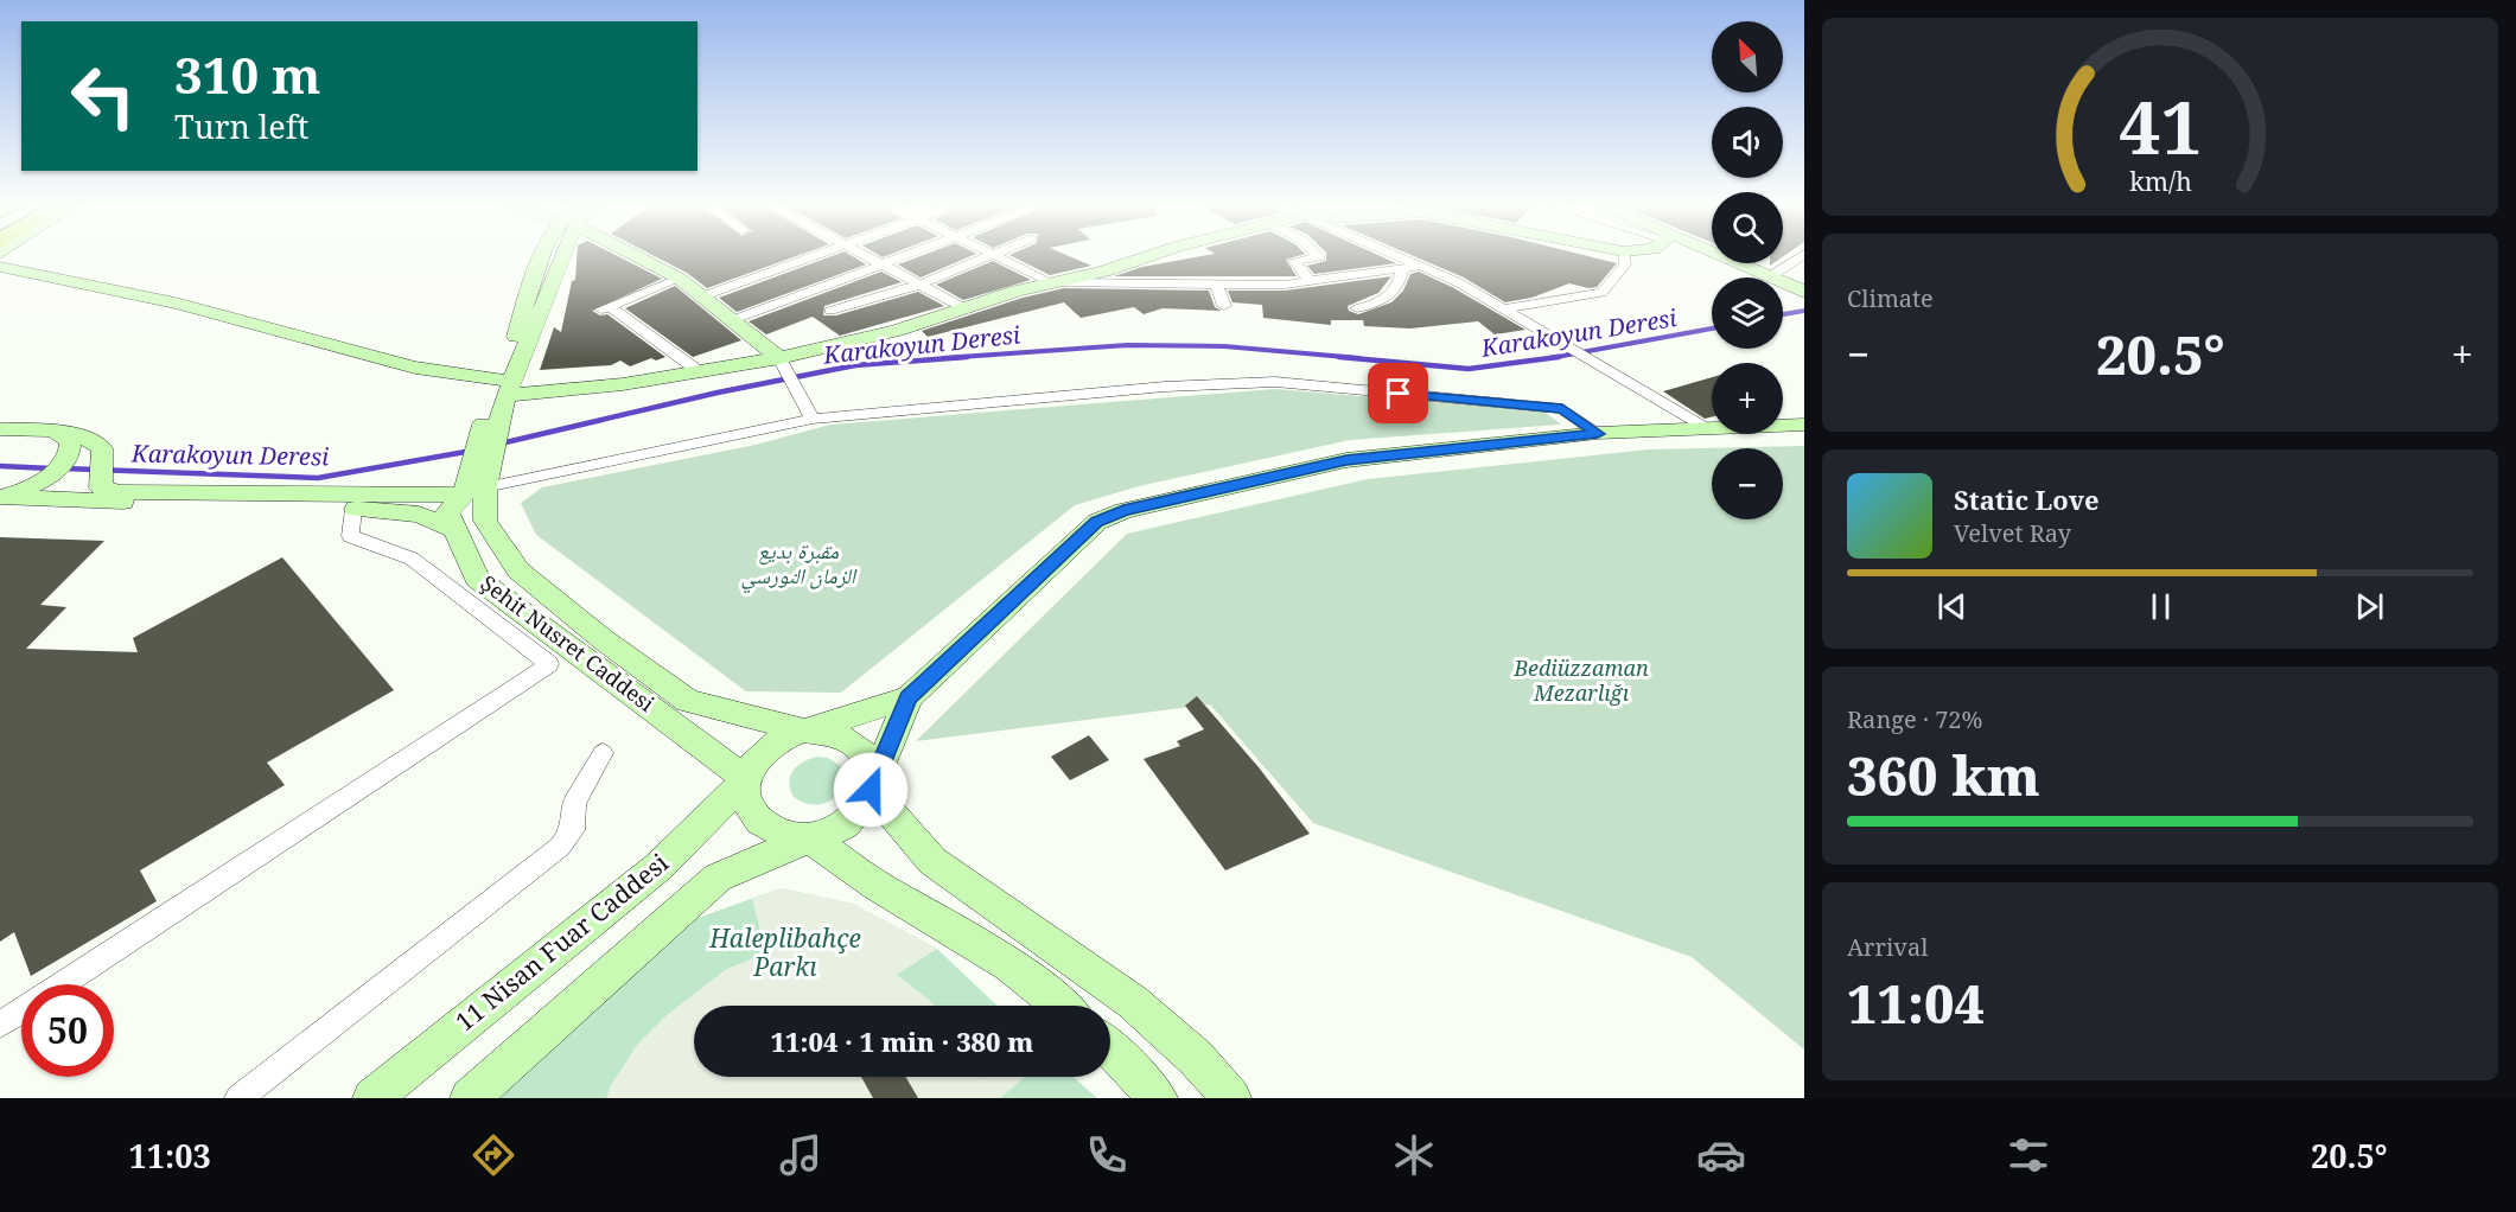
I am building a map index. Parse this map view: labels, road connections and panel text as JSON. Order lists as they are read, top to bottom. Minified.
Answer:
{"streets":{"main road":["Şehit Nusret Caddesi","11 Nisan Fuar Caddesi"]},"crossings":[["Şehit Nusret Caddesi","11 Nisan Fuar Caddesi"]],"water":["Karakoyun Deresi"],"parks":["مقبرة بديع الزمان النورسي","Bediüzzaman Mezarlığı","Haleplibahçe Parkı"],"north":"top left","page":{"map_buttons":["+","−"],"turn":["310 m","Turn left"],"tile":["Climate",["Range · 72%","360 km"],["Arrival","11:04"]],"heat":["−","20.5°","+"],"song":["Static Love","Velvet Ray"],"limit":"50","trip":"11:04 · 1 min · 380 m","tabs":["11:03","20.5°"],"gauge":["41","km/h"]}}
